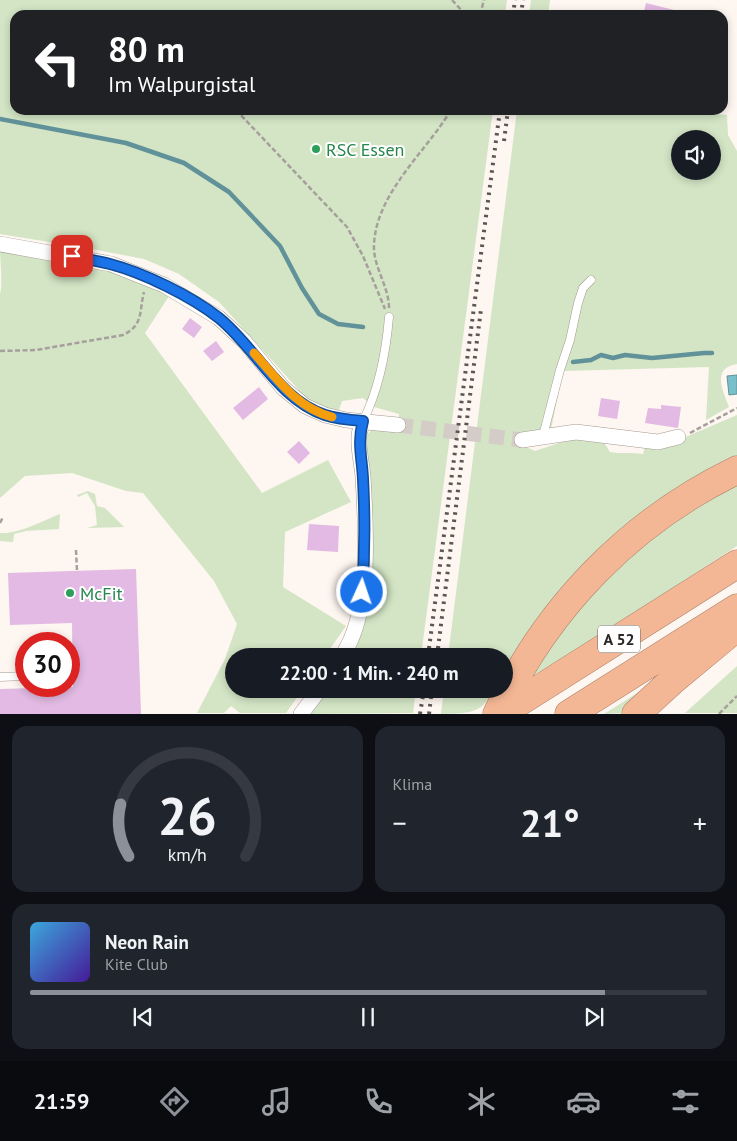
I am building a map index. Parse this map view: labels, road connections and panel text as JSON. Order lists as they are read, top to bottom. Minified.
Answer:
{"streets":{"highway":["A 52"]},"places":["RSC Essen","McFit"],"page":{"turn":["80 m","Im Walpurgistal"],"limit":"30","trip":"22:00 · 1 Min. · 240 m","tile":"Klima","heat":["−","21°","+"],"song":["Neon Rain","Kite Club"],"tabs":"21:59","gauge":["26","km/h"]}}
